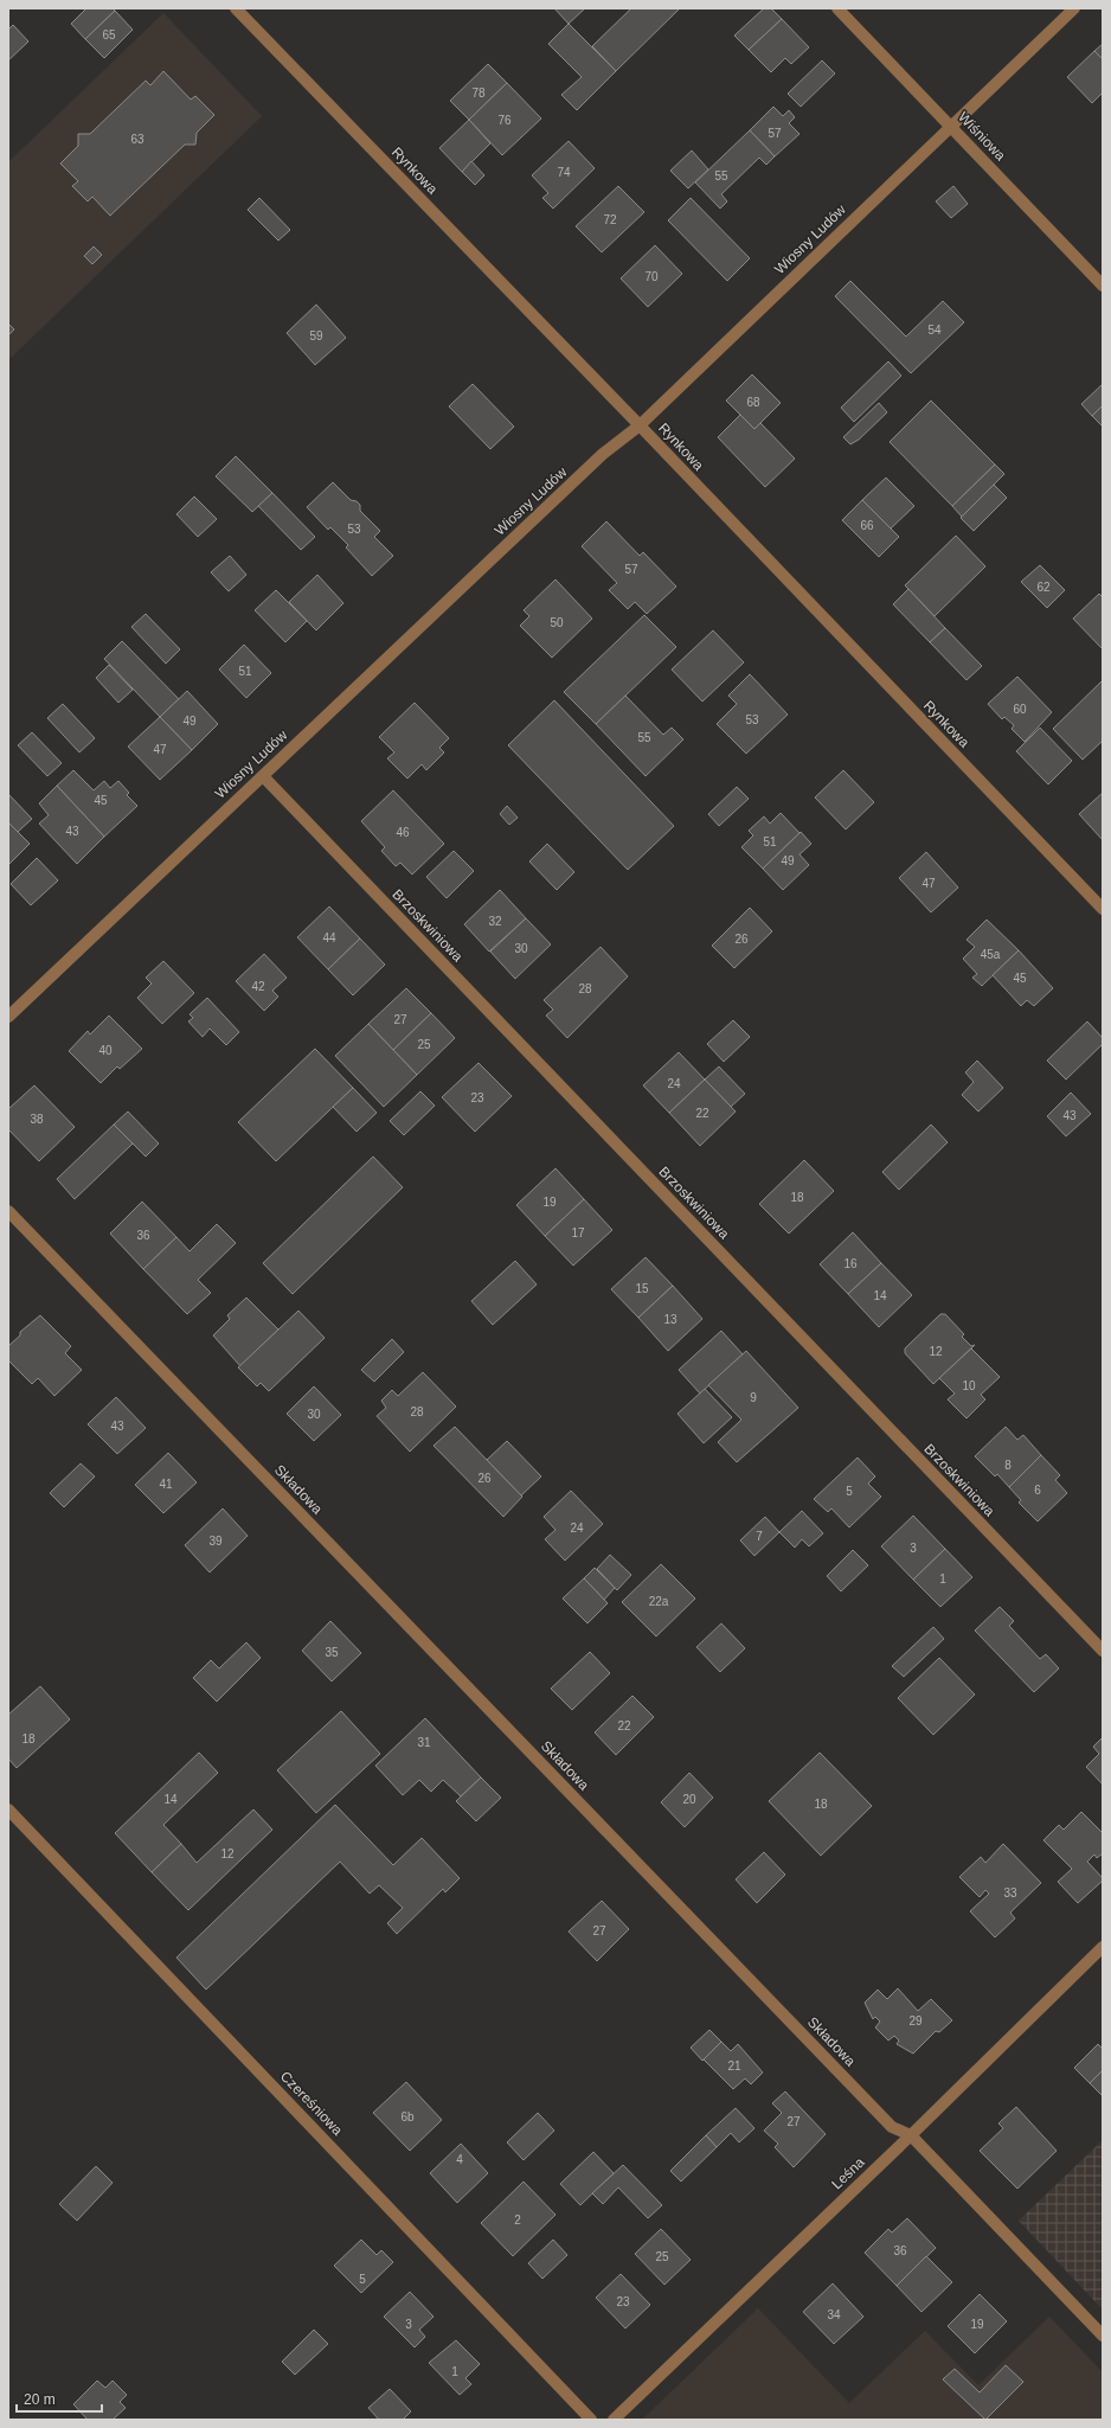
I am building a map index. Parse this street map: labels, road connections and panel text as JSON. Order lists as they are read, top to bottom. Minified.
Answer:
{"streets":{"street":["Wiśniowa","Rynkowa","Wiosny Ludów","Brzoskwiniowa","Składowa","Czereśniowa","Leśna"]},"crossings":[["Wiśniowa","Wiosny Ludów"],["Rynkowa","Wiosny Ludów"],["Wiosny Ludów","Brzoskwiniowa"],["Składowa","Leśna"]],"house_numbers":["65","78","76","57","63","74","55","72","70","54","59","68","66","53","57","62","50","51","60","53","49","55","47","45","43","46","51","49","47","32","44","26","30","45a","45","42","28","27","25","40","24","23","22","43","38","18","19","17","36","16","15","14","13","12","10","9","28","30","43","8","26","41","6","5","24","7","39","3","1","22a","35","22","18","31","14","20","18","12","33","27","29","21","6b","27","4","2","36","25","5","23","34","3","19","1"],"scale_bar":"20 m"}
